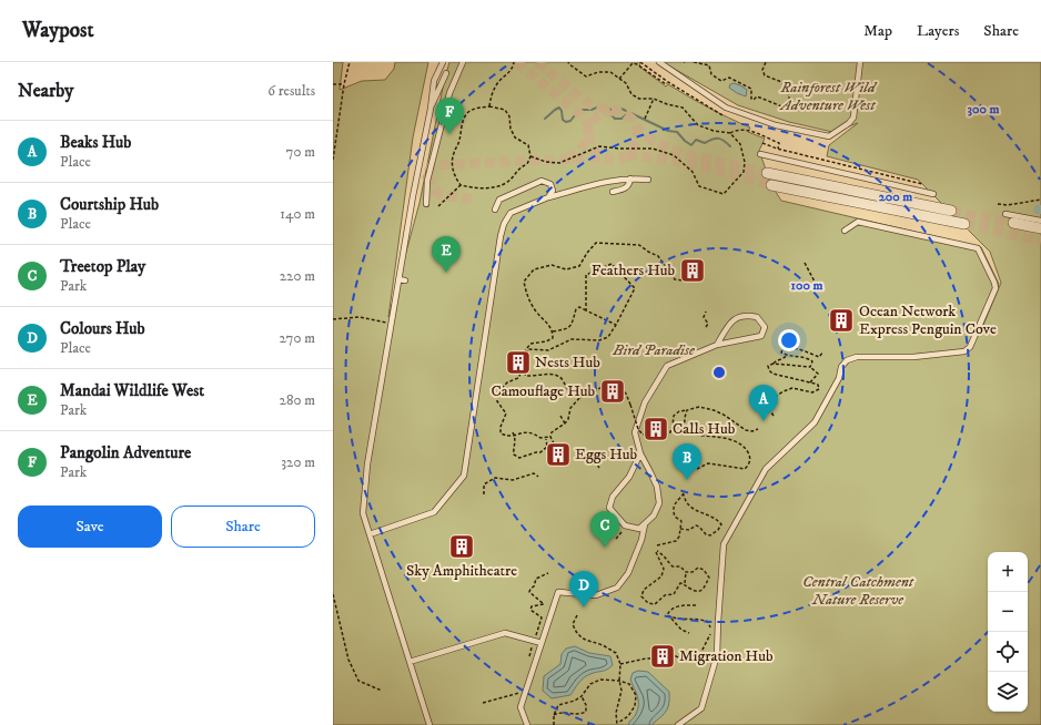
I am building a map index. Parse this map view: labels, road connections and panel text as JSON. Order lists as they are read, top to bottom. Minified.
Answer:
{"parks":["Rainforest Wild Adventure West","Bird Paradise","Central Catchment Nature Reserve"],"places":{"building":["Feathers Hub","Ocean Network Express Penguin Cove","Nests Hub","Camouflage Hub","Calls Hub","Eggs Hub","Sky Amphitheatre","Migration Hub"]},"page":{"header":"Waypost","nav":["Map","Layers","Share"],"heading":["Nearby","6 results"],"pins":["F","E","A","B","C","D"],"list":[{"mark":"A","name":"Beaks Hub","note":"Place","value":"70 m"},{"mark":"B","name":"Courtship Hub","note":"Place","value":"140 m"},{"mark":"C","name":"Treetop Play","note":"Park","value":"220 m"},{"mark":"D","name":"Colours Hub","note":"Place","value":"270 m"},{"mark":"E","name":"Mandai Wildlife West","note":"Park","value":"280 m"},{"mark":"F","name":"Pangolin Adventure","note":"Park","value":"320 m"}],"buttons":["Save","Share"],"map_buttons":["+","−"]},"rings":["300 m","200 m","100 m"]}
